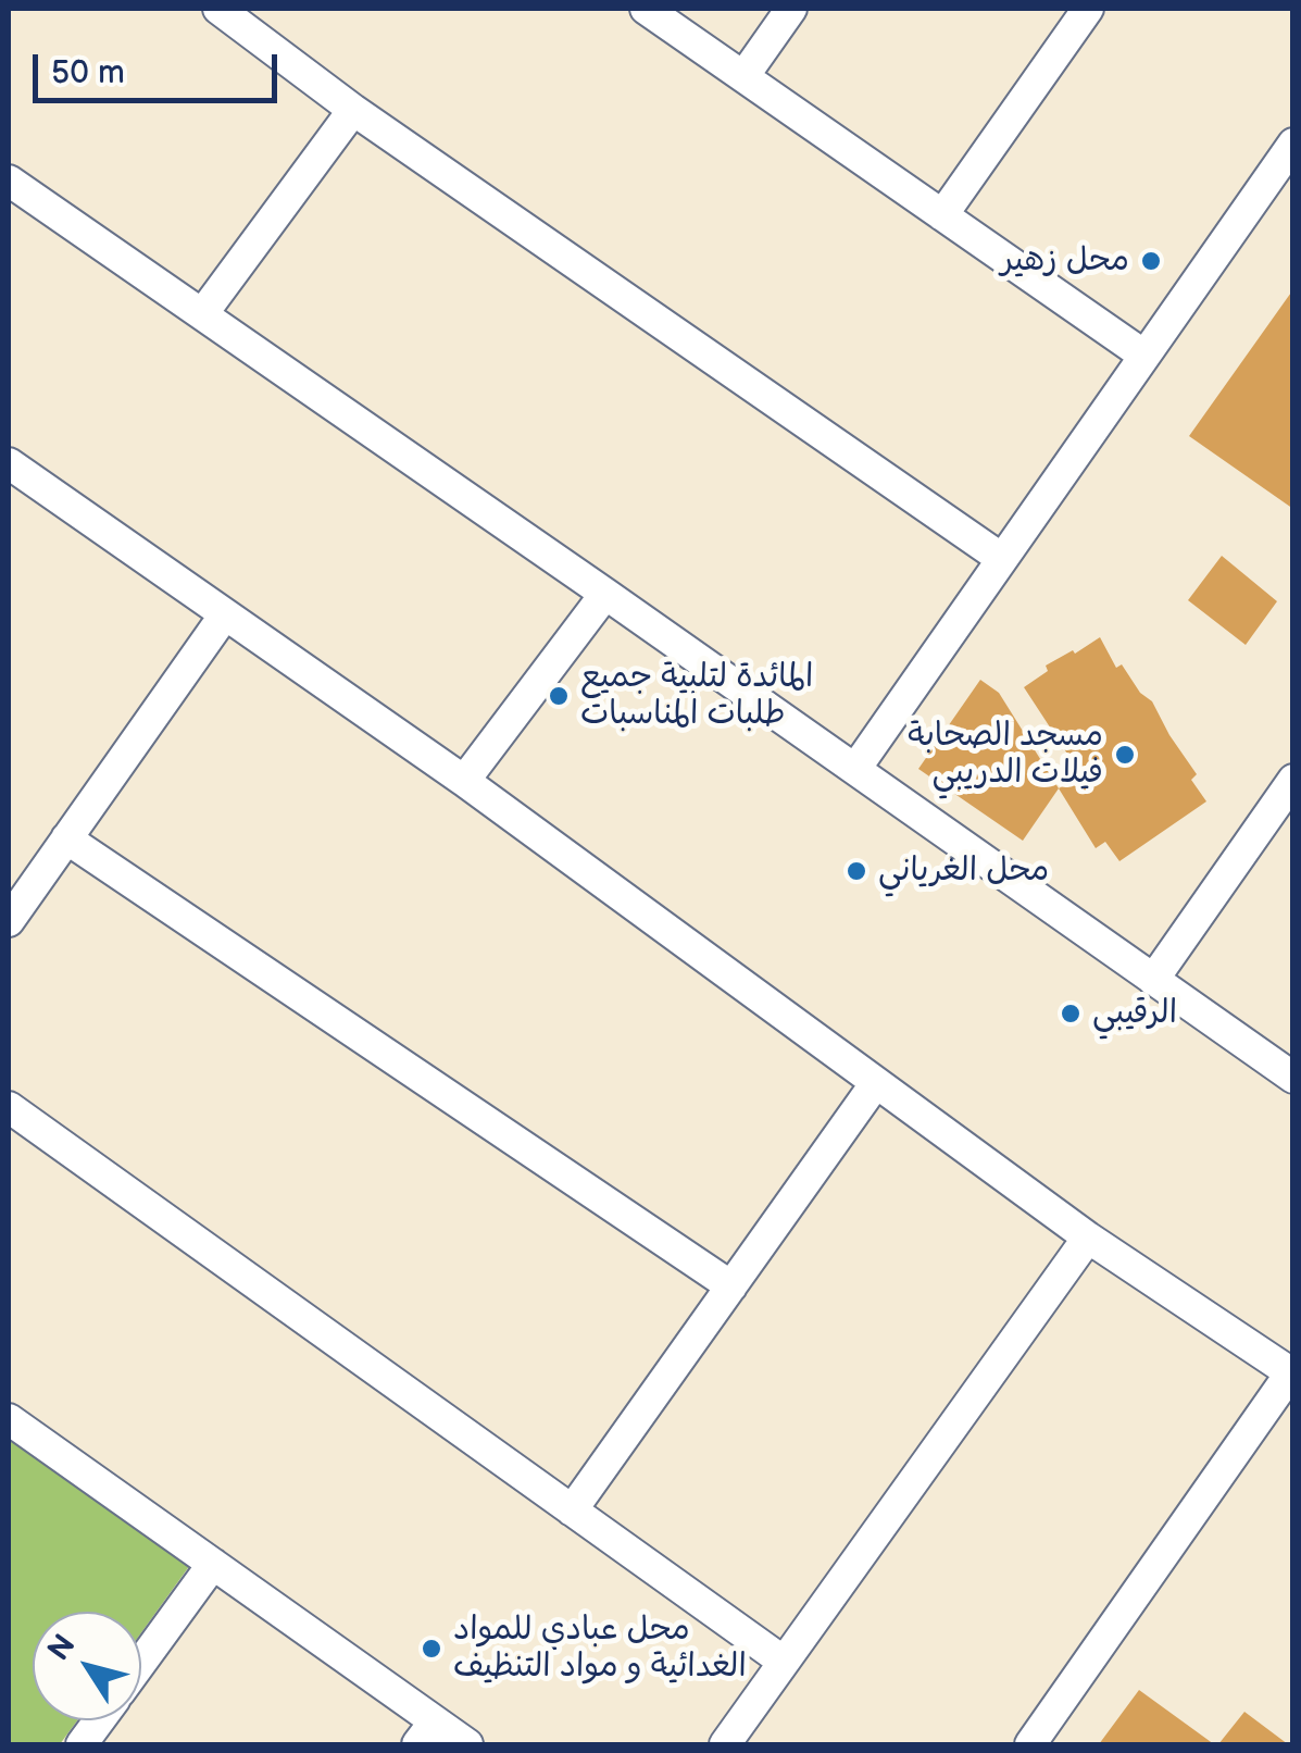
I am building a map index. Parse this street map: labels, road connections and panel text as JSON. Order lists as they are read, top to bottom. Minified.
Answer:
{"places":["محل زهير","المائدة لتلبية جميع طلبات المناسبات","مسجد الصحابة فيلات الدريبي","محل الغرياني","الرقيبي","محل عبادي للمواد الغدائية و مواد التنظيف"],"scale_bar":"50 m","north":"top left"}
